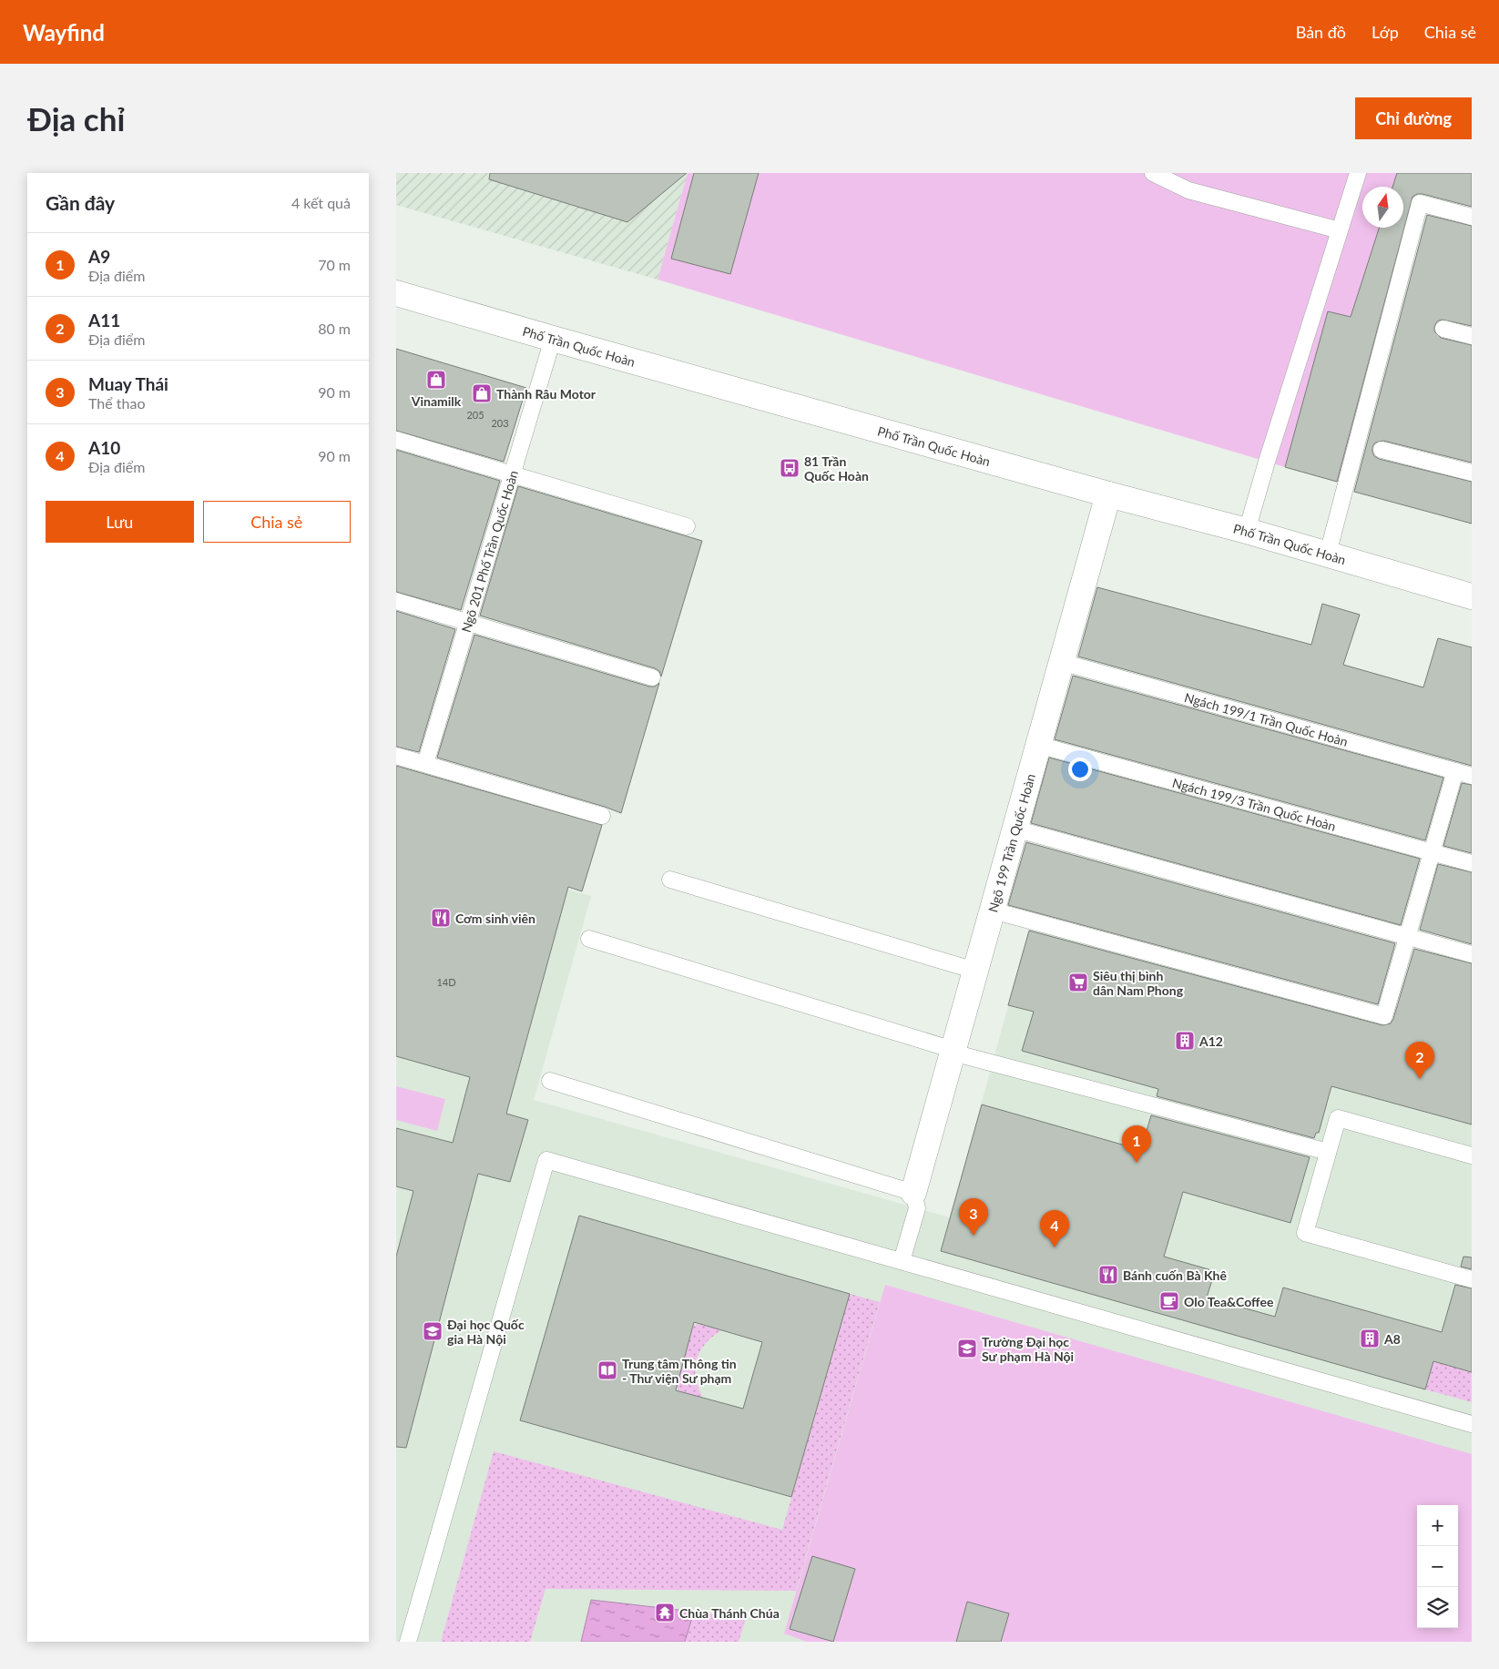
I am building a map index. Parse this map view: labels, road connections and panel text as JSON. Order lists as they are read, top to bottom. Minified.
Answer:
{"streets":{"street":["Phố Trần Quốc Hoàn","Ngõ 199 Trần Quốc Hoàn"],"lane":["Ngõ 201 Phố Trần Quốc Hoàn","Ngách 199/1 Trần Quốc Hoàn","Ngách 199/3 Trần Quốc Hoàn"]},"crossings":[["Phố Trần Quốc Hoàn","Ngõ 201 Phố Trần Quốc Hoàn"],["Phố Trần Quốc Hoàn","Ngõ 199 Trần Quốc Hoàn"],["Ngách 199/1 Trần Quốc Hoàn","Ngõ 199 Trần Quốc Hoàn"],["Ngách 199/3 Trần Quốc Hoàn","Ngõ 199 Trần Quốc Hoàn"]],"places":{"shop":["Vinamilk","Thành Râu Motor"],"bus stop":["81 Trần Quốc Hoàn"],"restaurant":["Cơm sinh viên","Bánh cuốn Bà Khê"],"supermarket":["Siêu thị bình dân Nam Phong"],"building":["A12","A8"],"cafe":["Olo Tea&Coffee"],"school or university":["Đại học Quốc gia Hà Nội","Trường Đại học Sư phạm Hà Nội"],"library":["Trung tâm Thông tin - Thư viện Sư phạm"],"temple":["Chùa Thánh Chúa"]},"house_numbers":["205","203","14D"],"north":"top","page":{"header":"Wayfind","nav":["Bản đồ","Lớp","Chia sẻ"],"buttons":["Chỉ đường",["Lưu","Chia sẻ"]],"title":"Địa chỉ","heading":["Gần đây","4 kết quả"],"list":[{"mark":"1","name":"A9","note":"Địa điểm","value":"70 m"},{"mark":"2","name":"A11","note":"Địa điểm","value":"80 m"},{"mark":"3","name":"Muay Thái","note":"Thể thao","value":"90 m"},{"mark":"4","name":"A10","note":"Địa điểm","value":"90 m"}],"pins":["2","1","3","4"],"map_buttons":["+","−"]}}
